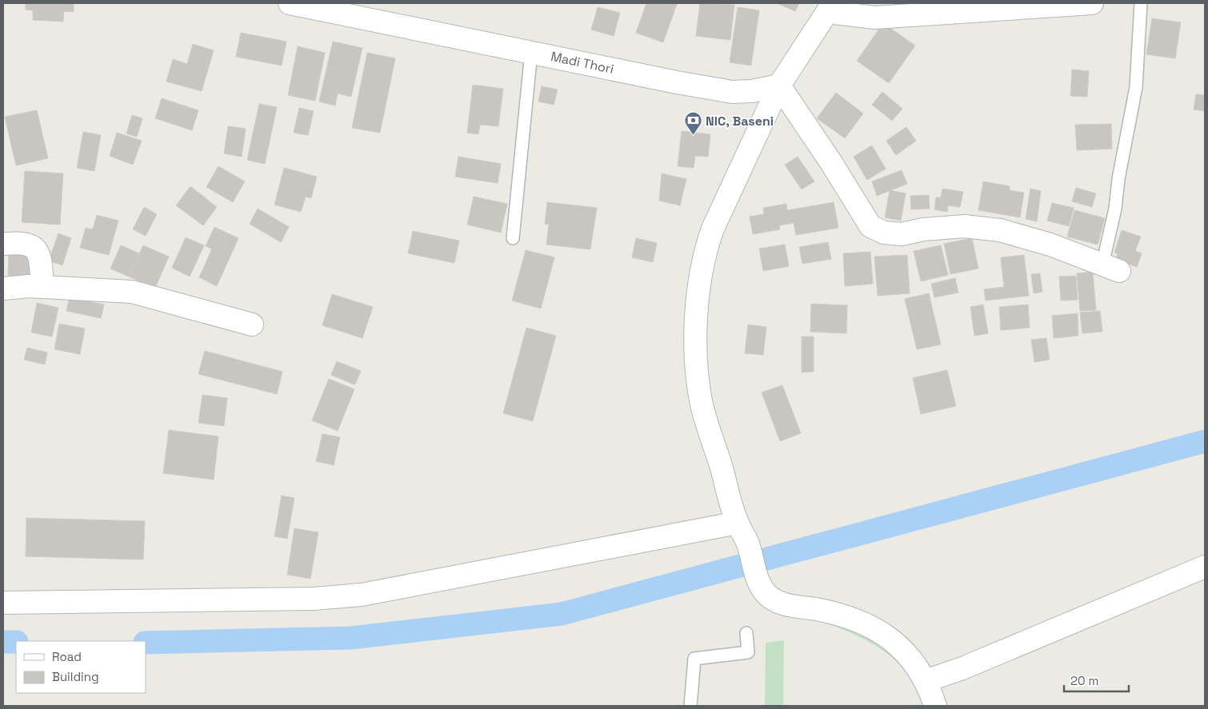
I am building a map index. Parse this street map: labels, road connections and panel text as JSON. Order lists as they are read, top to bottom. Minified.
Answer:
{"streets":{"street":["Madi Thori"]},"places":{"bank":["NIC, Baseni"]},"legend":["Road","Building"],"scale_bar":"20 m"}
